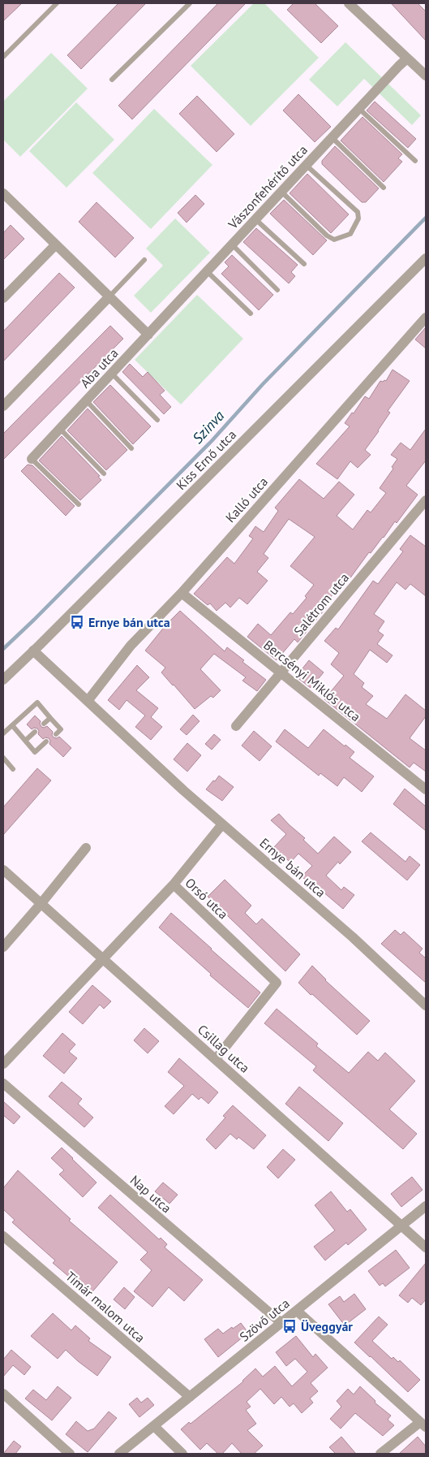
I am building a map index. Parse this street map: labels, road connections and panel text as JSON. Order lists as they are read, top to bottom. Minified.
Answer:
{"streets":{"street":["Vászonfehérítő utca","Aba utca","Kiss Ernő utca","Kalló utca","Salétrom utca","Bercsényi Miklós utca","Ernye bán utca","Orsó utca","Csillag utca","Nap utca","Tímár malom utca","Szövő utca"]},"crossings":[["Vászonfehérítő utca","Aba utca"],["Kiss Ernő utca","Ernye bán utca"],["Kalló utca","Bercsényi Miklós utca"],["Kalló utca","Ernye bán utca"],["Salétrom utca","Bercsényi Miklós utca"],["Orsó utca","Csillag utca"],["Csillag utca","Szövő utca"],["Nap utca","Szövő utca"],["Tímár malom utca","Szövő utca"]],"water":["Szinva"],"places":{"bus stop":["Ernye bán utca","Üveggyár"]}}
